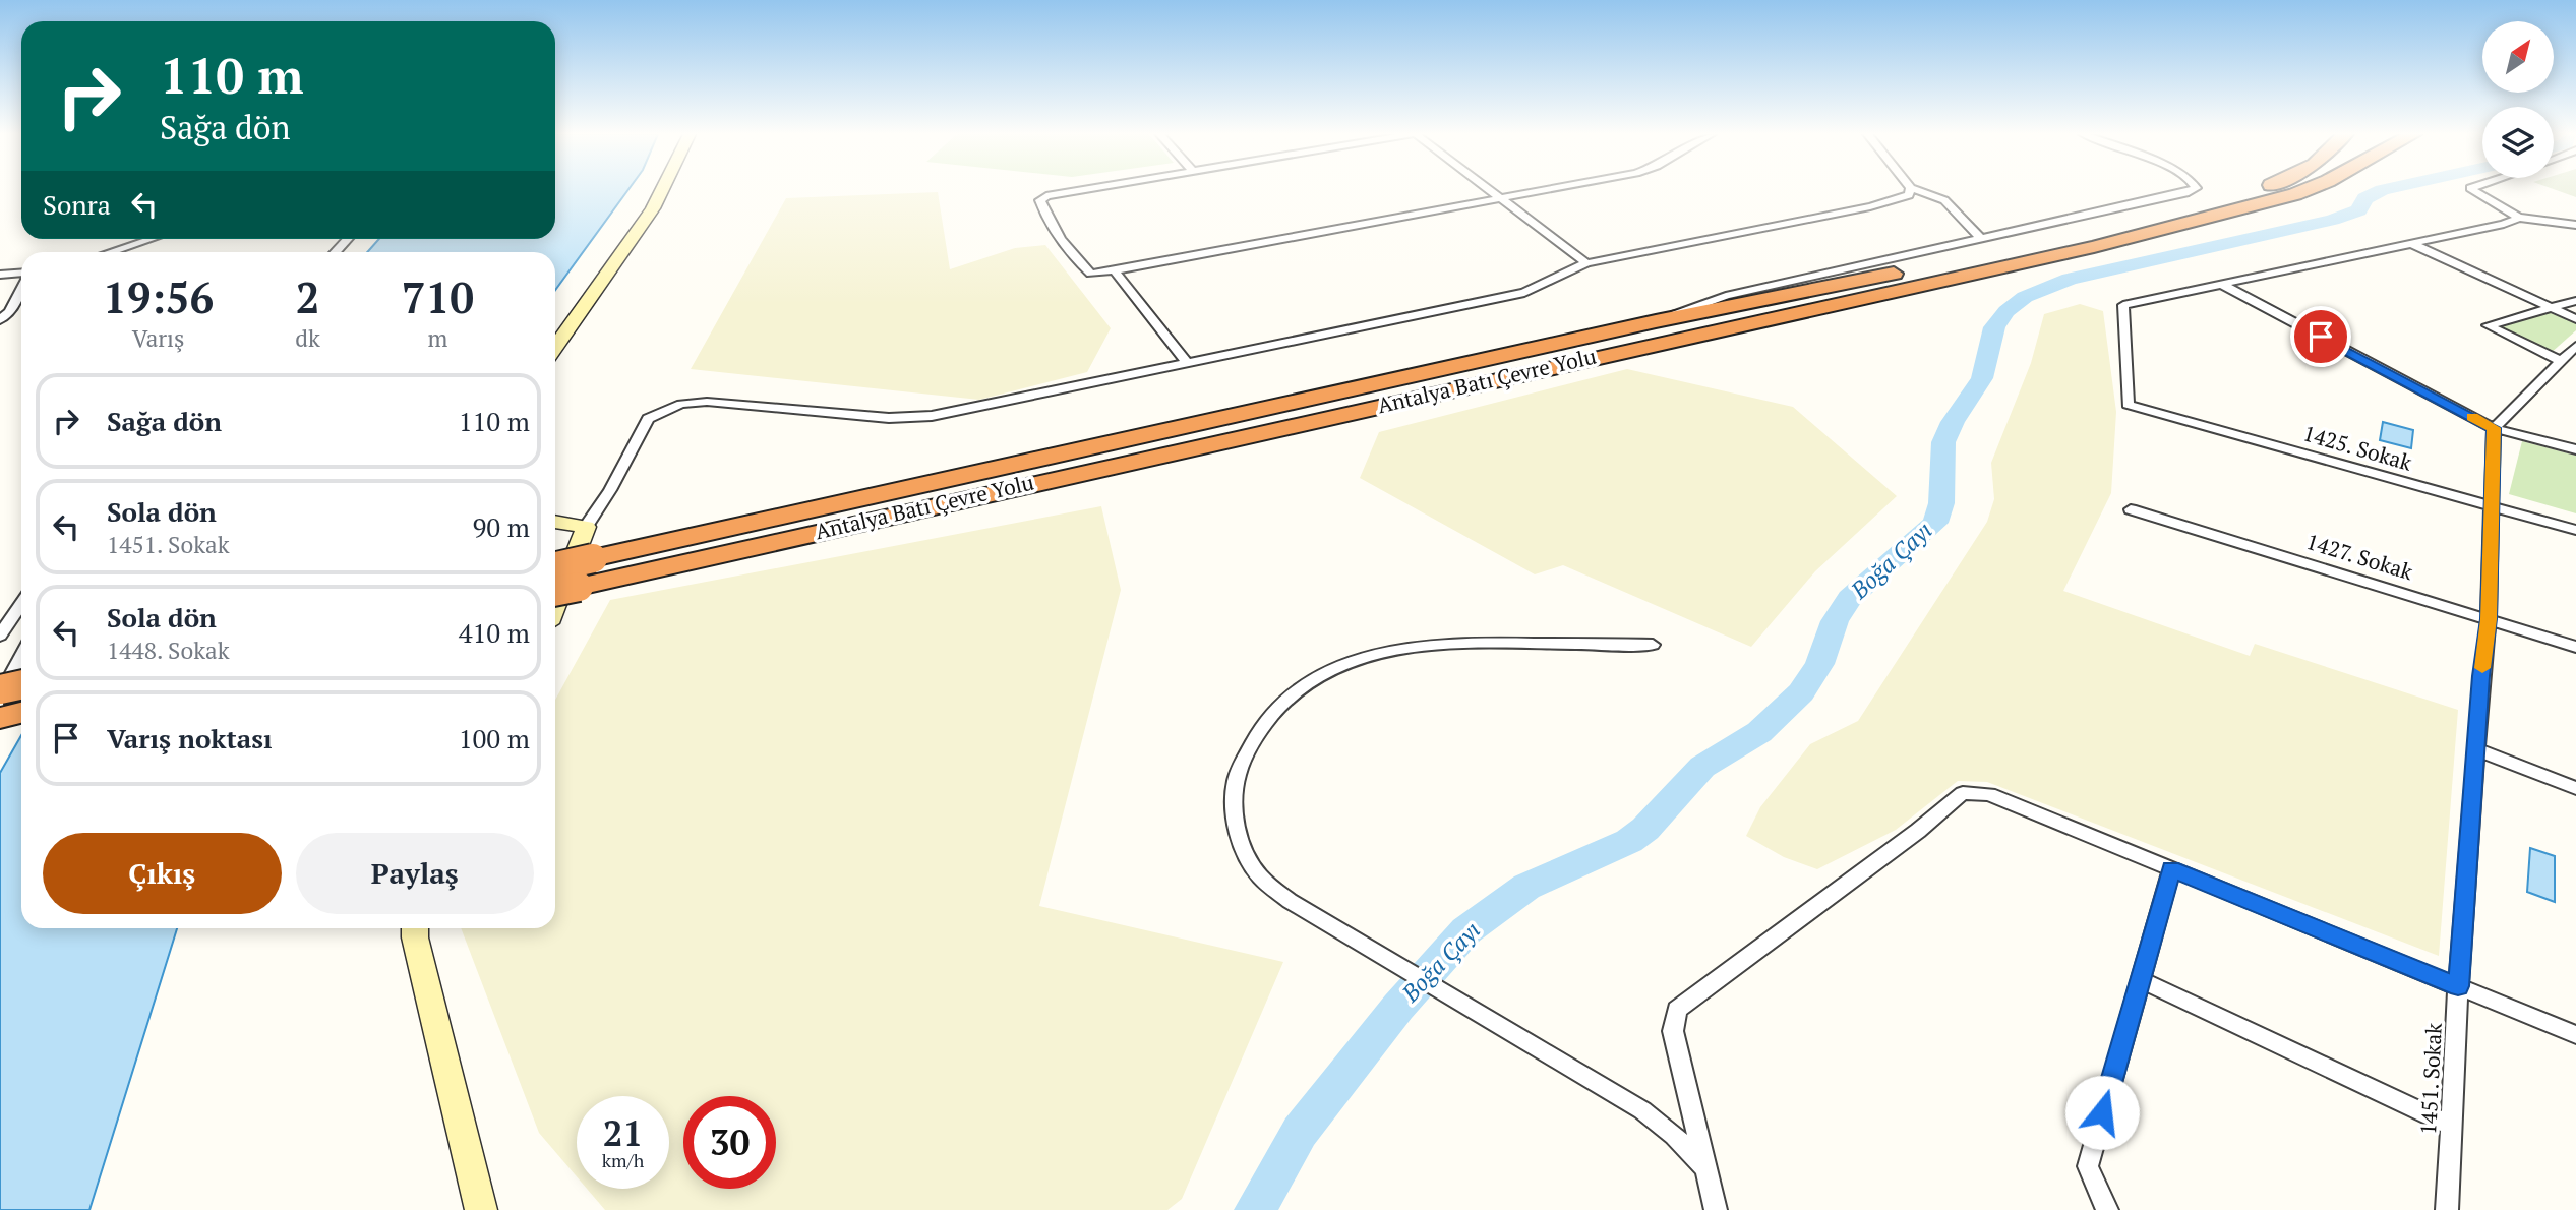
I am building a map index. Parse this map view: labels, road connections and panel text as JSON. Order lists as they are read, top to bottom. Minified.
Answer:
{"streets":{"highway":["Antalya Batı Çevre Yolu"],"street":["1425. Sokak","1427. Sokak","1451. Sokak"]},"crossings":[["1425. Sokak","1451. Sokak"],["1427. Sokak","1451. Sokak"]],"water":["Boğa Çayı"],"north":"top right","page":{"turn":["110 m","Sağa dön"],"then":"Sonra","eta":["19:56","Varış","2","dk","710","m"],"list":[{"name":"Sağa dön","value":"110 m"},{"name":"Sola dön","note":"1451. Sokak","value":"90 m"},{"name":"Sola dön","note":"1448. Sokak","value":"410 m"},{"name":"Varış noktası","value":"100 m"}],"buttons":["Çıkış","Paylaş"],"speed":"21 km/h","limit":"30"}}
